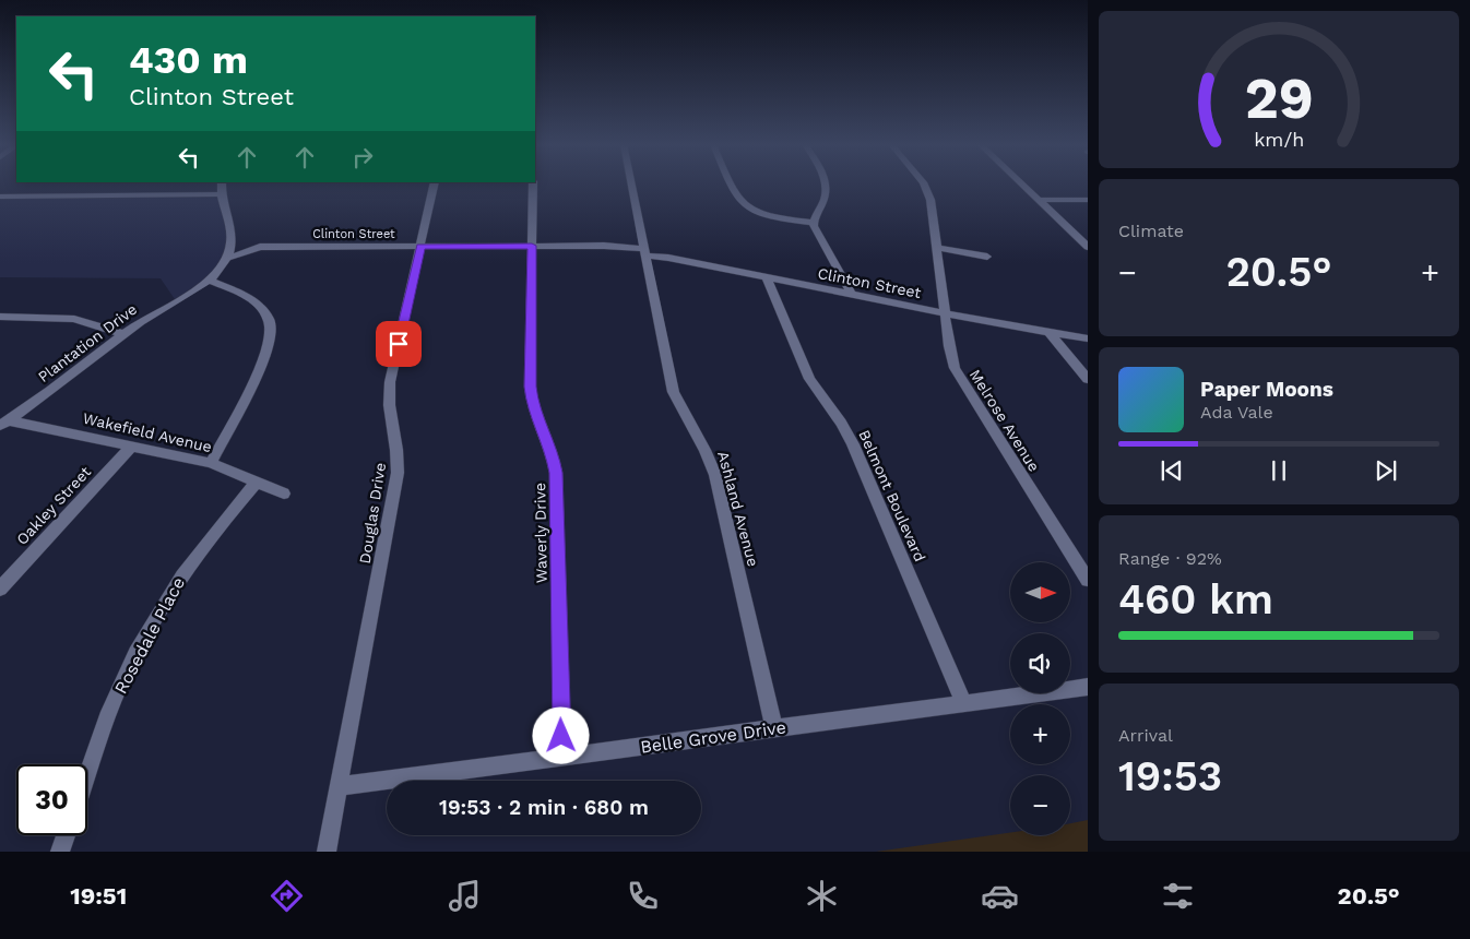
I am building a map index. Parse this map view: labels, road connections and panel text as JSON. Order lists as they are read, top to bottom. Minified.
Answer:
{"streets":{"street":["Clinton Street","Plantation Drive","Melrose Avenue","Wakefield Avenue","Belmont Boulevard","Oakley Street","Ashland Avenue","Douglas Drive","Waverly Drive","Rosedale Place","Belle Grove Drive"]},"crossings":[["Clinton Street","Plantation Drive"],["Clinton Street","Melrose Avenue"],["Clinton Street","Belmont Boulevard"],["Clinton Street","Ashland Avenue"],["Clinton Street","Douglas Drive"],["Clinton Street","Waverly Drive"],["Plantation Drive","Wakefield Avenue"],["Wakefield Avenue","Oakley Street"],["Wakefield Avenue","Rosedale Place"],["Belmont Boulevard","Belle Grove Drive"],["Ashland Avenue","Belle Grove Drive"],["Douglas Drive","Belle Grove Drive"],["Waverly Drive","Belle Grove Drive"]],"north":"right","page":{"turn":["430 m","Clinton Street"],"tile":["Climate",["Range · 92%","460 km"],["Arrival","19:53"]],"heat":["−","20.5°","+"],"song":["Paper Moons","Ada Vale"],"map_buttons":["+","−"],"limit":"30","trip":"19:53 · 2 min · 680 m","tabs":["19:51","20.5°"],"gauge":["29","km/h"]}}
